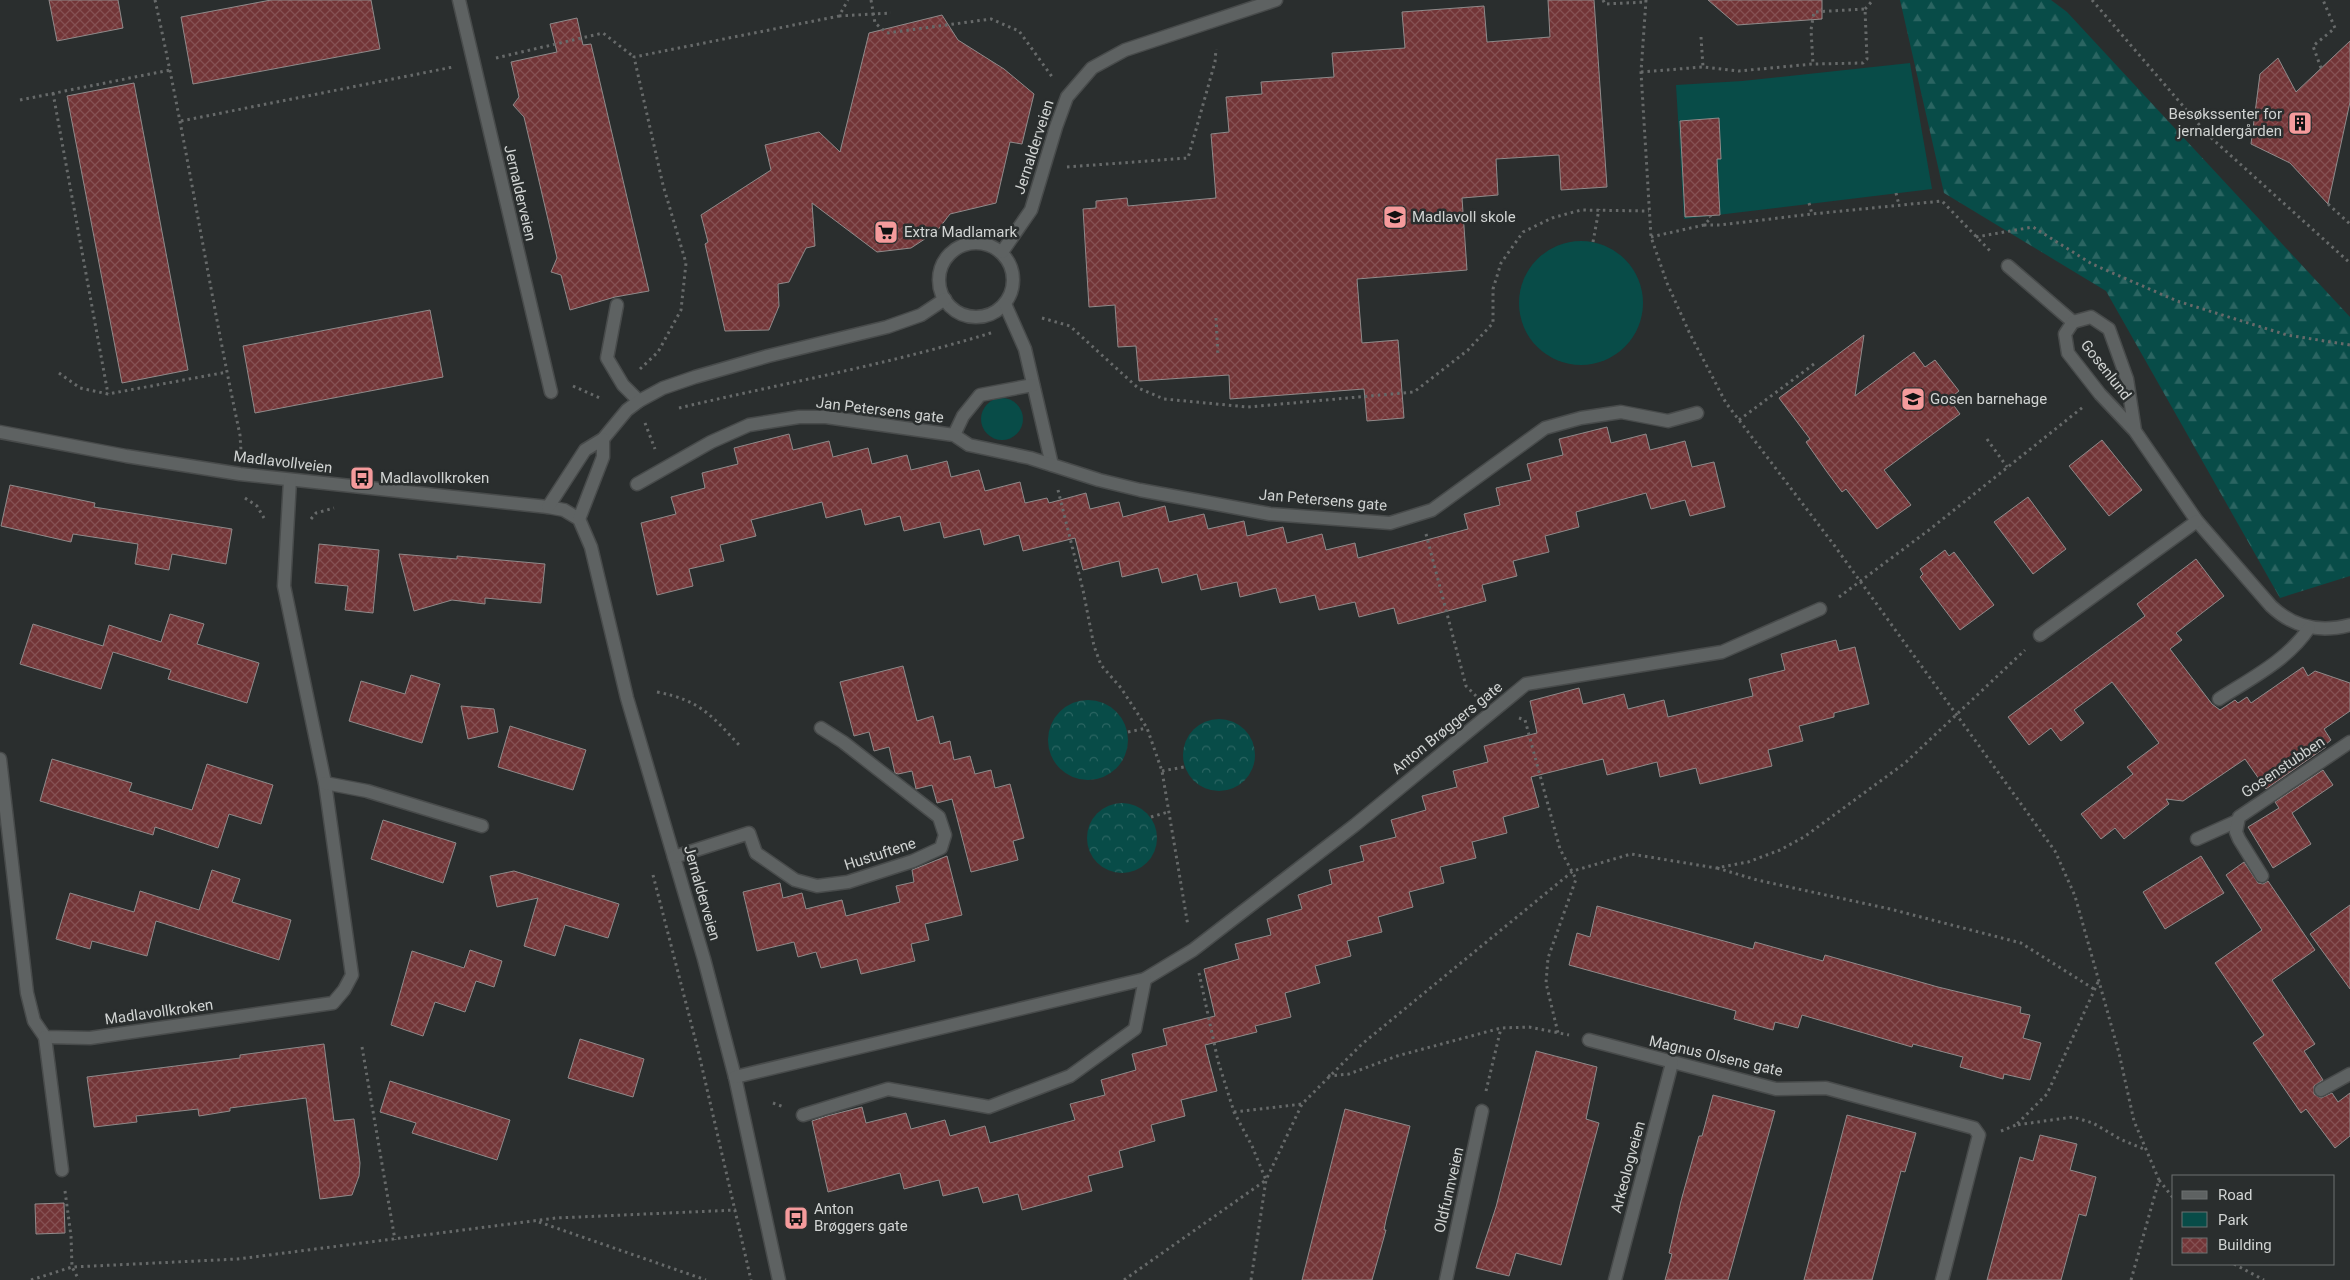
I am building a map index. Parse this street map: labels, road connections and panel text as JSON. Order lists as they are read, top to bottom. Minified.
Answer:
{"streets":{"street":["Jernalderveien","Gosenlund","Jan Petersens gate","Madlavollveien","Anton Brøggers gate","Gosenstubben","Hustuftene","Madlavollkroken","Magnus Olsens gate","Arkeologveien","Oldfunnveien"]},"crossings":[["Jernalderveien","Madlavollveien"],["Jernalderveien","Anton Brøggers gate"],["Jernalderveien","Hustuftene"],["Madlavollveien","Madlavollkroken"],["Magnus Olsens gate","Arkeologveien"]],"places":{"building":["Besøkssenter for jernaldergården"],"school or university":["Madlavoll skole","Gosen barnehage"],"supermarket":["Extra Madlamark"],"bus stop":["Madlavollkroken","Anton Brøggers gate"]},"legend":["Road","Park","Building"]}
